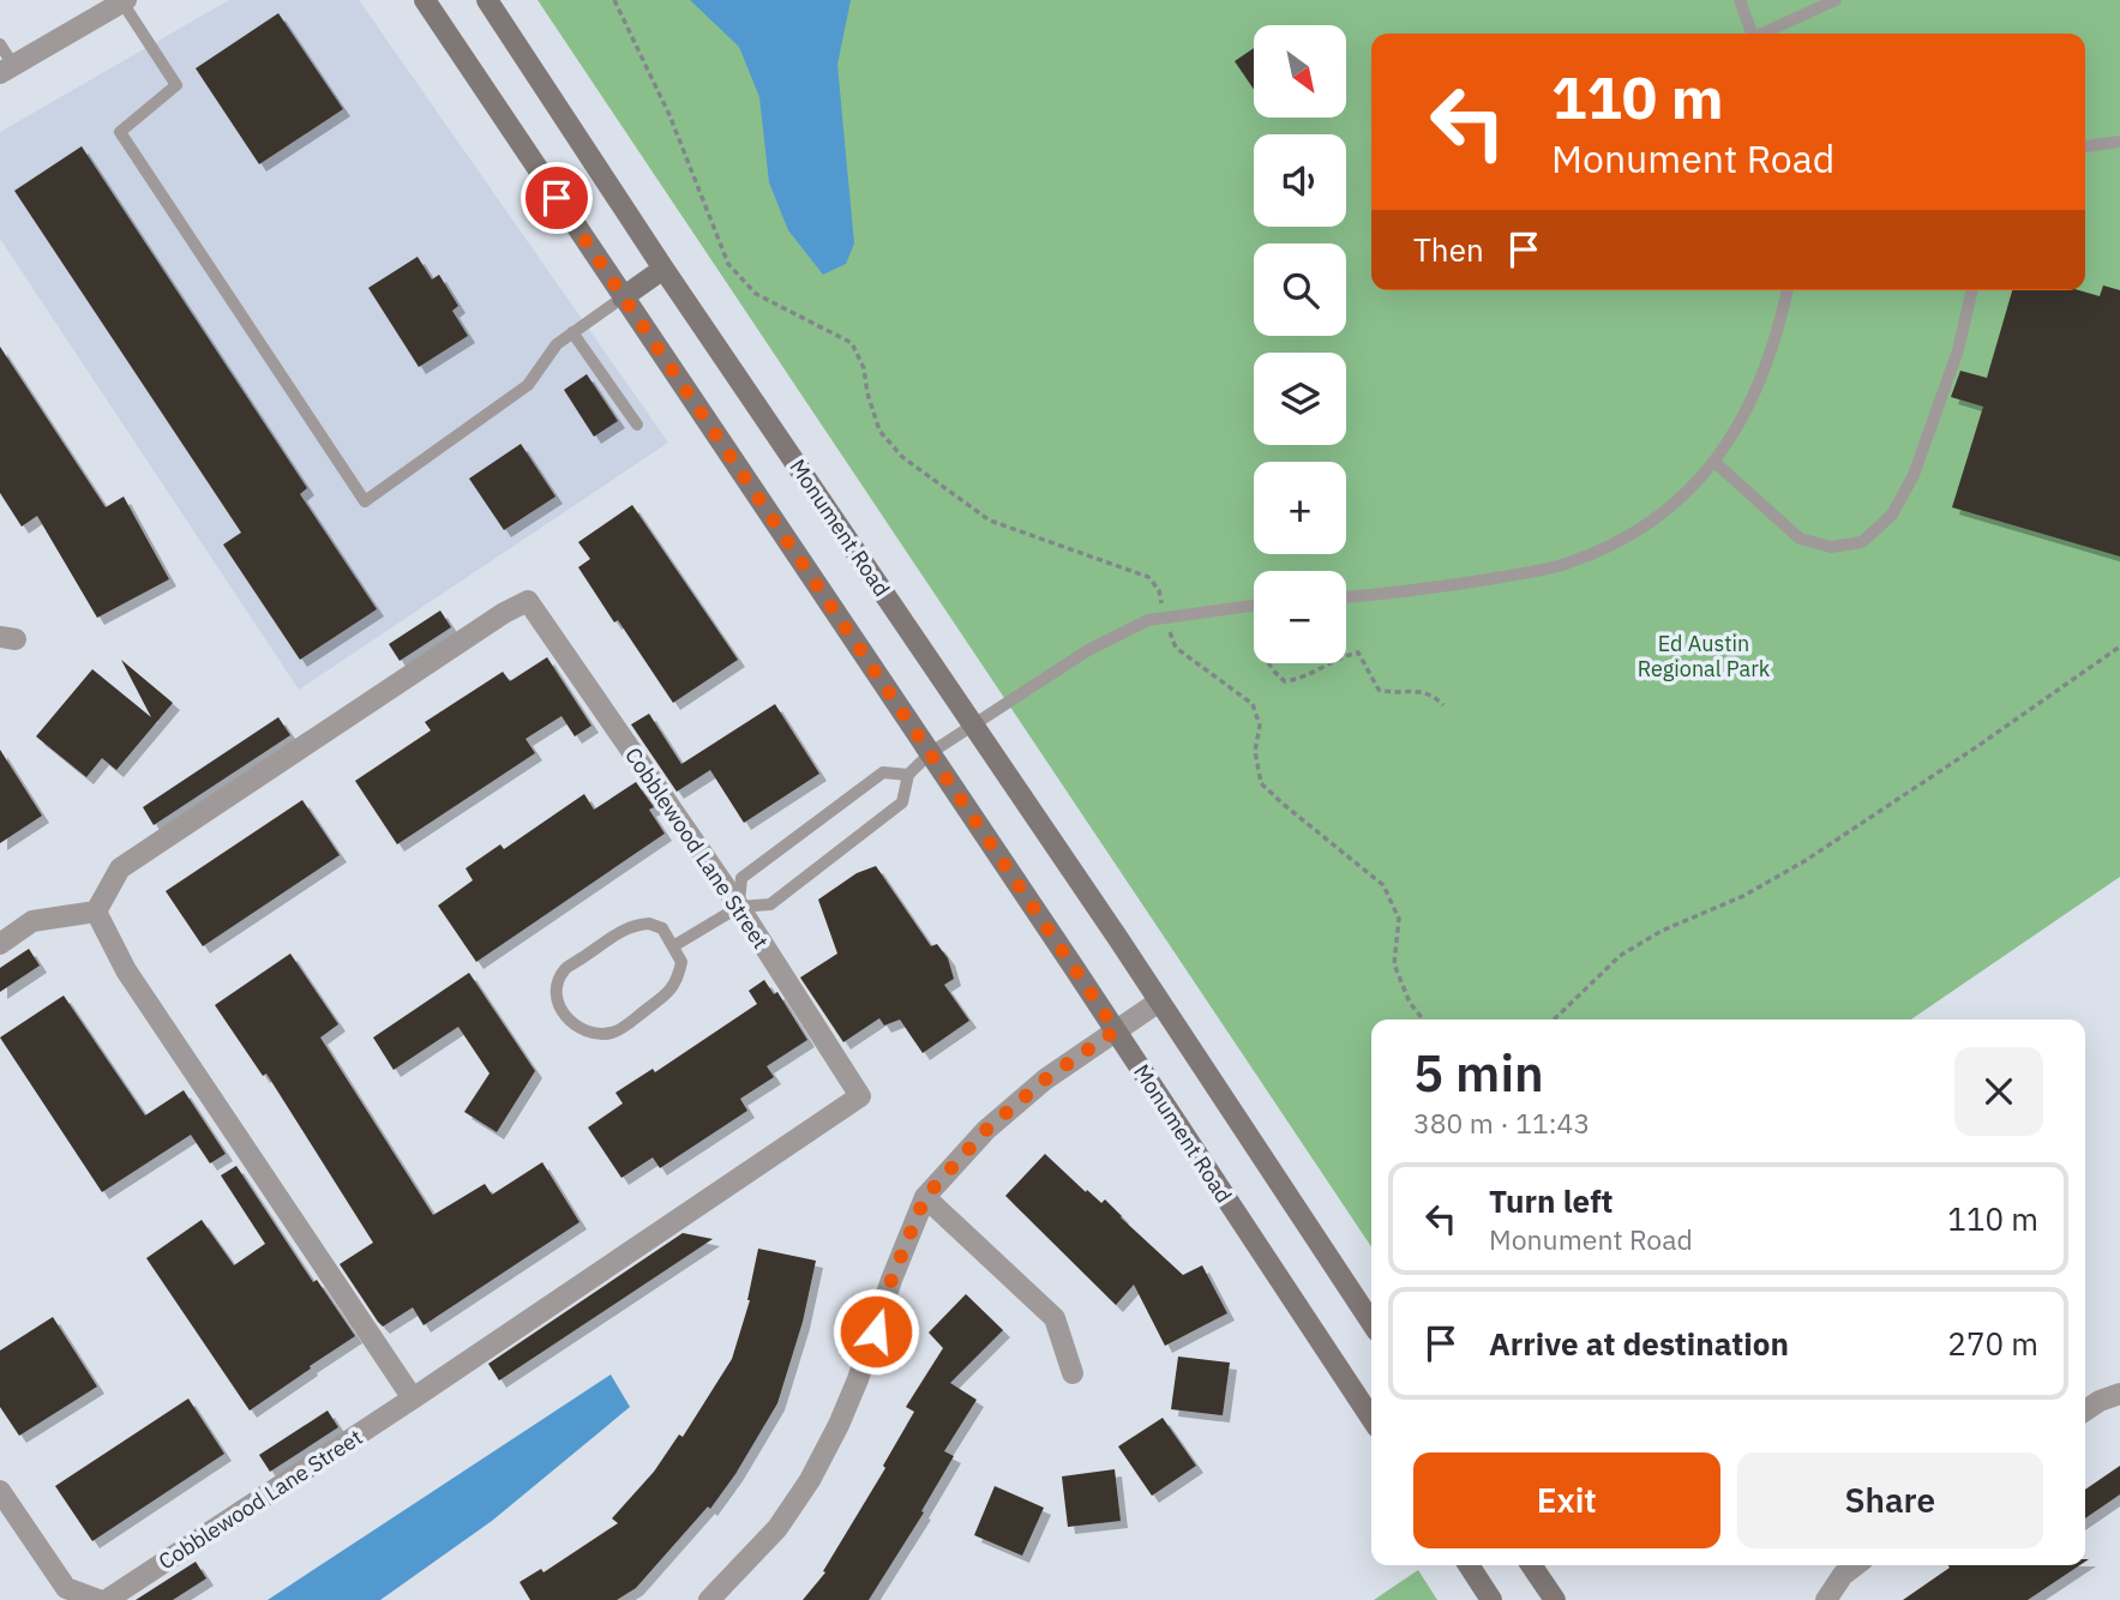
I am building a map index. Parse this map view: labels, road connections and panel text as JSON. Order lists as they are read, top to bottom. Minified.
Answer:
{"streets":{"street":["Monument Road","Cobblewood Lane Street"]},"parks":["Ed Austin Regional Park"],"north":"bottom right","page":{"map_buttons":["+","−"],"turn":["110 m","Monument Road"],"then":"Then","heading":["5 min","380 m · 11:43"],"list":[{"name":"Turn left","note":"Monument Road","value":"110 m"},{"name":"Arrive at destination","value":"270 m"}],"buttons":["Exit","Share"]}}
